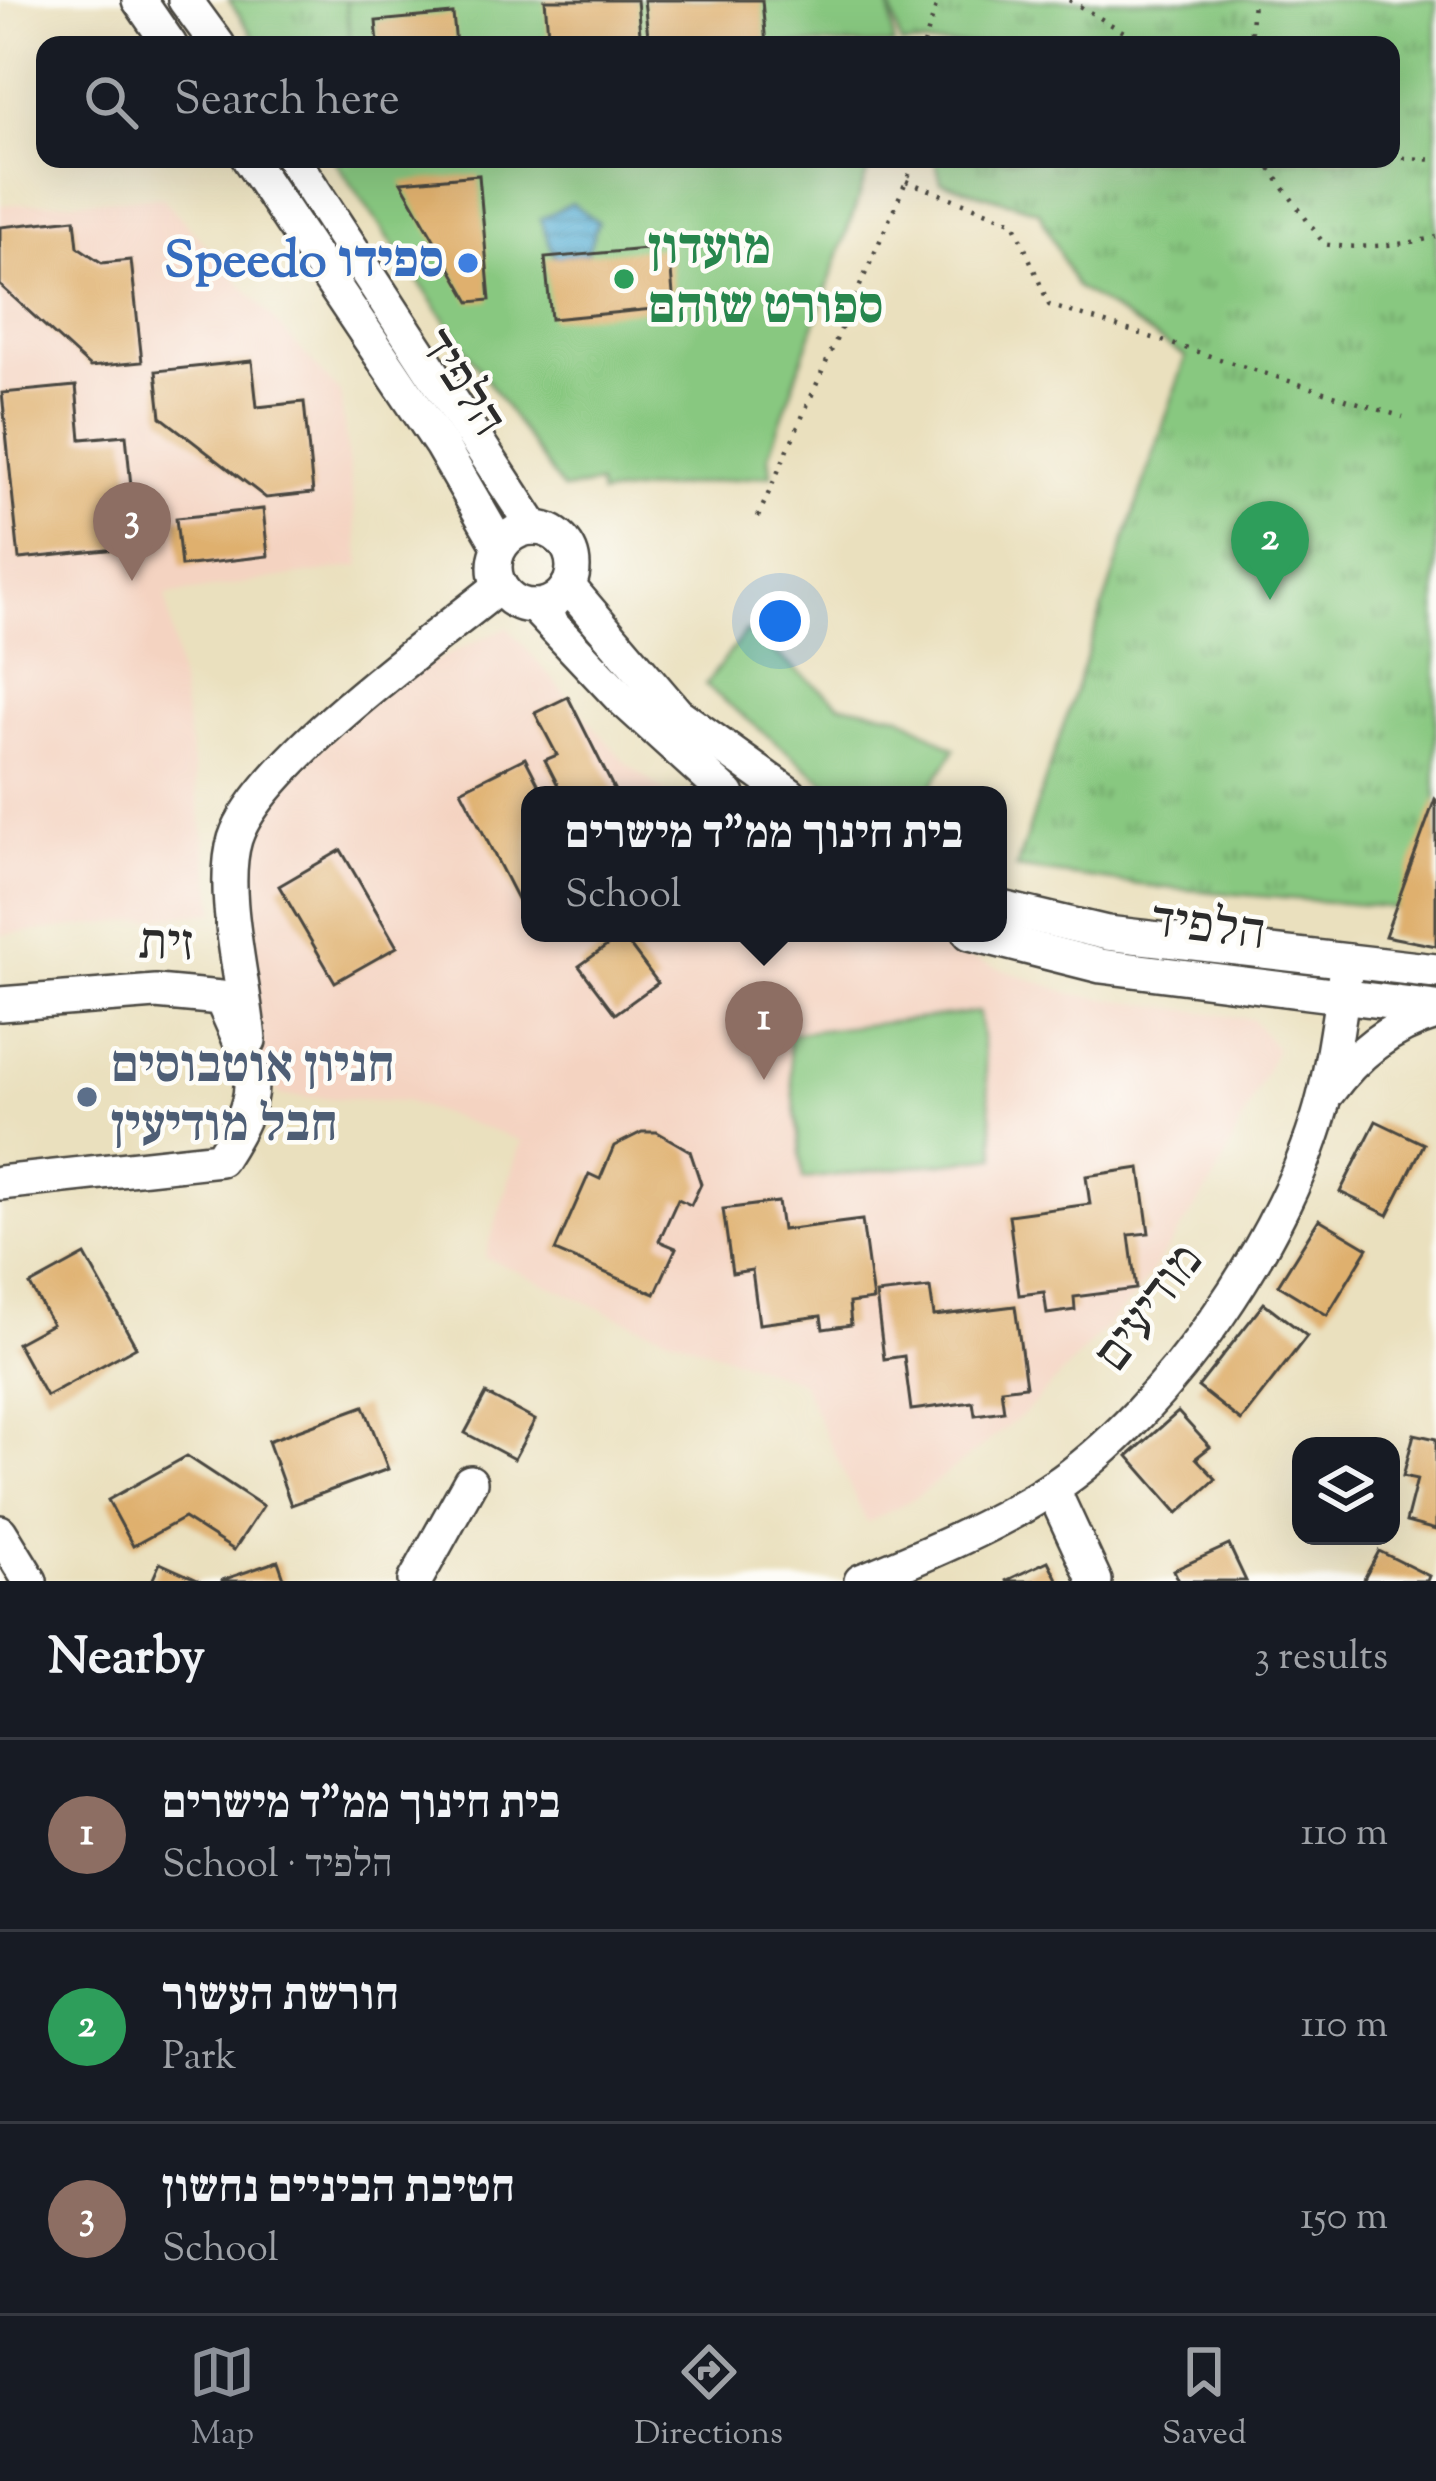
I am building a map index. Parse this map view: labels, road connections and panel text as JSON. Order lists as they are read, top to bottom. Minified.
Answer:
{"streets":{"street":["הלפיד","זית","מודיעים"]},"crossings":[["הלפיד","מודיעים"]],"places":["Speedo ספידו","מועדון ספורט שוהם","חניון אוטבוסים חבל מודיעין"],"page":{"search":"Search here","pins":["3","2","1"],"popup":["בית חינוך ממ\"ד מישרים","School"],"heading":["Nearby","3 results"],"list":[{"mark":"1","name":"בית חינוך ממ\"ד מישרים","note":"School · הלפיד","value":"110 m"},{"mark":"2","name":"חורשת העשור","note":"Park","value":"110 m"},{"mark":"3","name":"חטיבת הביניים נחשון","note":"School","value":"150 m"}],"nav":["Map","Directions","Saved"]}}
